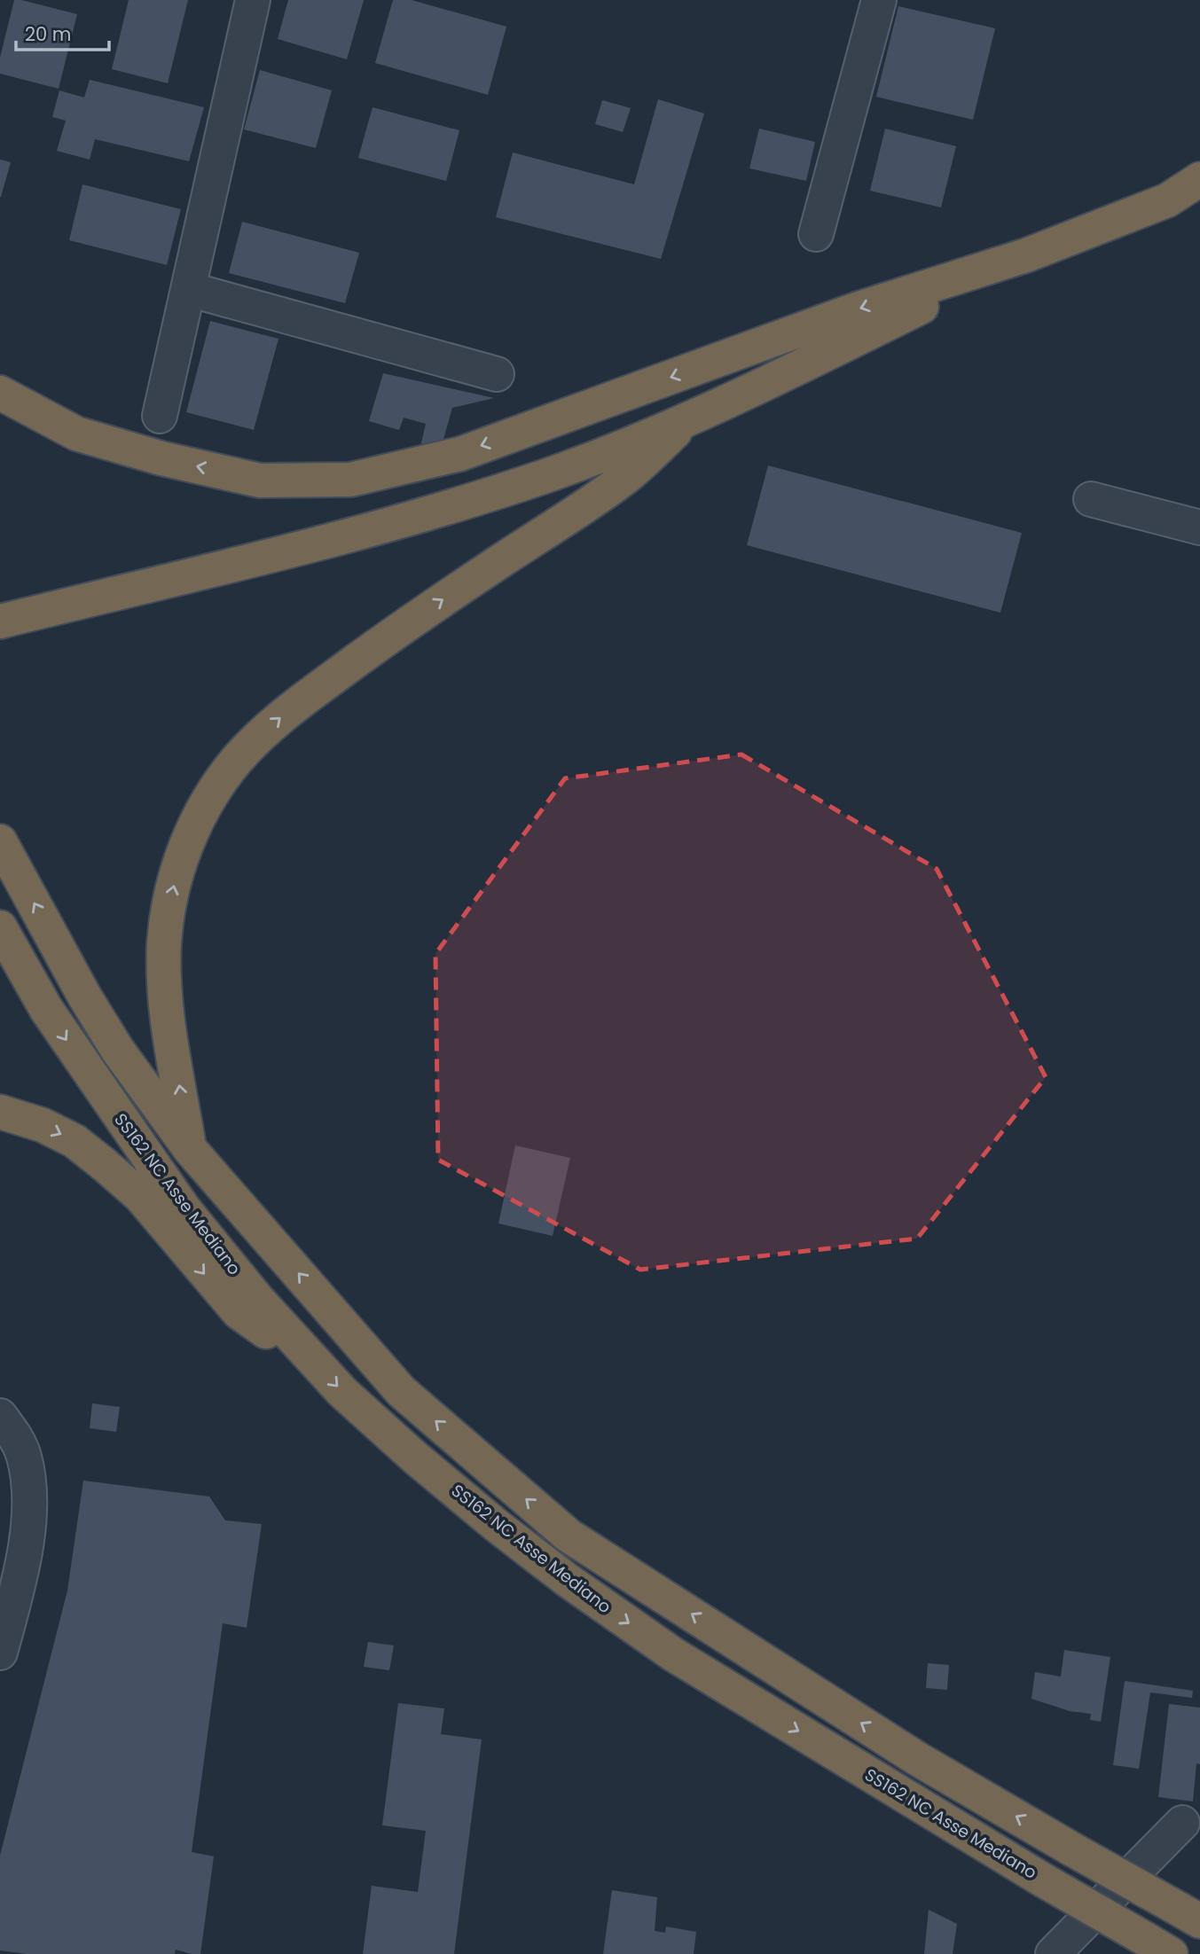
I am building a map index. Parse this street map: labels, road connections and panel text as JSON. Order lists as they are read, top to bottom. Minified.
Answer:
{"streets":{"highway":["SS162 NC Asse Mediano"]},"scale_bar":"20 m"}
